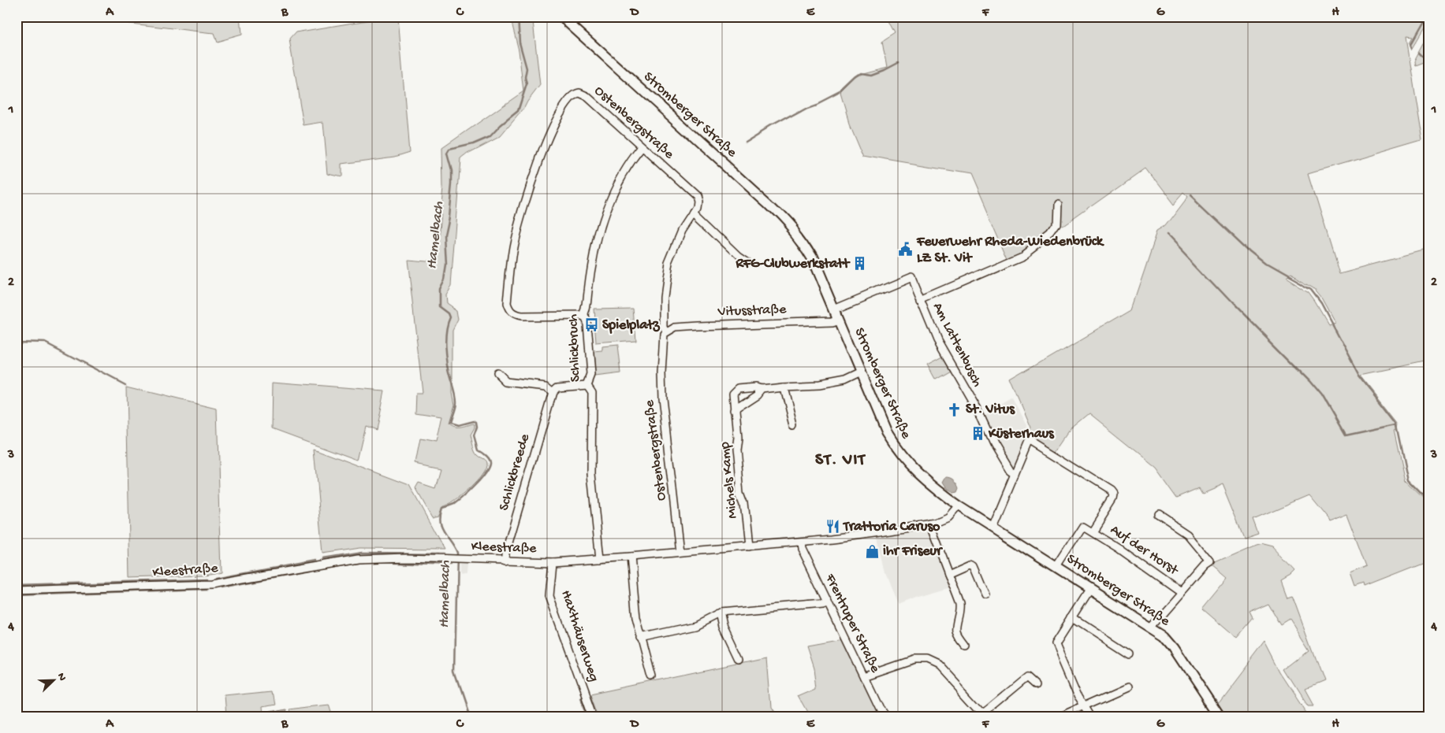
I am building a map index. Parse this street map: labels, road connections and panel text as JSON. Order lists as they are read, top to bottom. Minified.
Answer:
{"streets":{"main road":["Stromberger Straße"],"street":["Ostenbergstraße","Vitusstraße","Am Lattenbusch","Schlickbruch","Schlickbreede","Michels Kamp","Kleestraße","Auf der Horst","Frentruper Straße","Haxthäuserweg"]},"crossings":[["Stromberger Straße","Vitusstraße"],["Stromberger Straße","Am Lattenbusch"],["Stromberger Straße","Michels Kamp"],["Stromberger Straße","Kleestraße"],["Stromberger Straße","Auf der Horst"],["Ostenbergstraße","Vitusstraße"],["Ostenbergstraße","Schlickbruch"],["Ostenbergstraße","Kleestraße"],["Am Lattenbusch","Auf der Horst"],["Schlickbruch","Kleestraße"],["Schlickbreede","Kleestraße"],["Michels Kamp","Kleestraße"],["Kleestraße","Frentruper Straße"],["Kleestraße","Haxthäuserweg"]],"districts":["ST. VIT"],"water":["Hamelbach"],"places":{"public building":["Feuerwehr Rheda-Wiedenbrück LZ St. Vit"],"building":["RFG-Clubwerkstatt","Küsterhaus"],"bus stop":["Spielplatz"],"church":["St. Vitus"],"restaurant":["Trattoria Caruso"],"shop":["ihr Friseur"]},"north":"top right","grid":{"columns":["A","B","C","D","E","F","G","H"],"rows":["1","2","3","4"]}}
